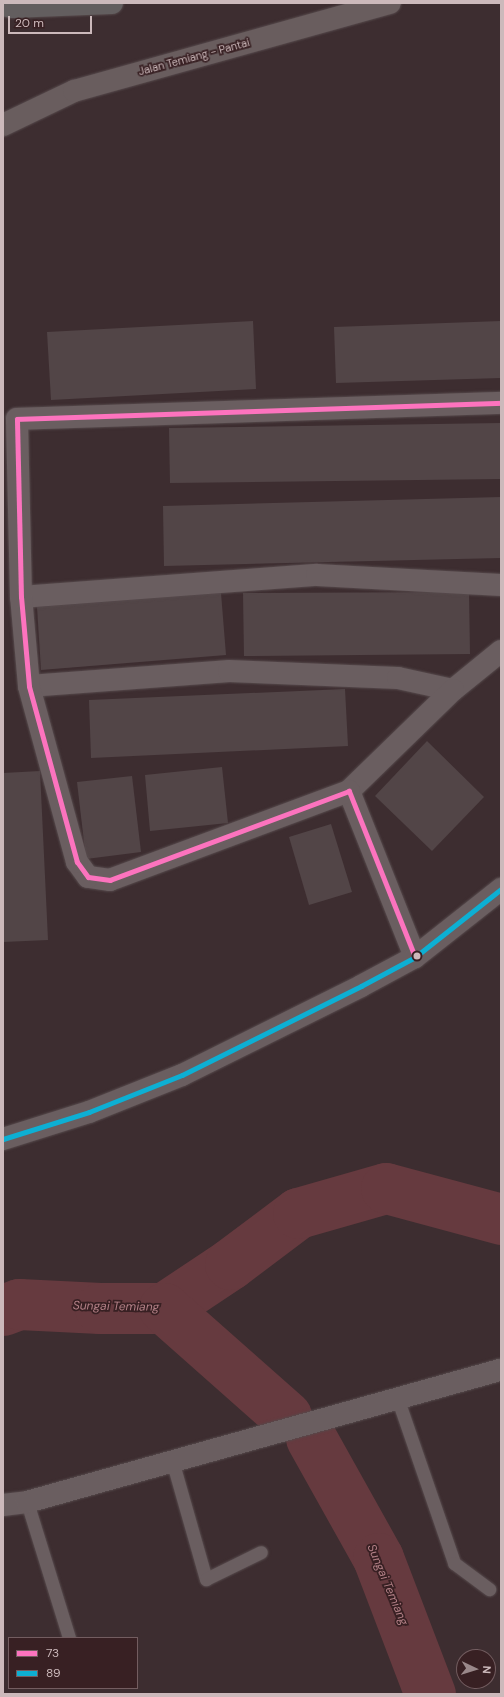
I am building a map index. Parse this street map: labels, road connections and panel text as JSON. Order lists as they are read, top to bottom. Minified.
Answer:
{"streets":{"main road":["Jalan Temiang - Pantai"]},"water":["Sungai Temiang"],"lines":["transit line 73","transit line 89"],"legend":["73","89"],"scale_bar":"20 m","north":"right"}
